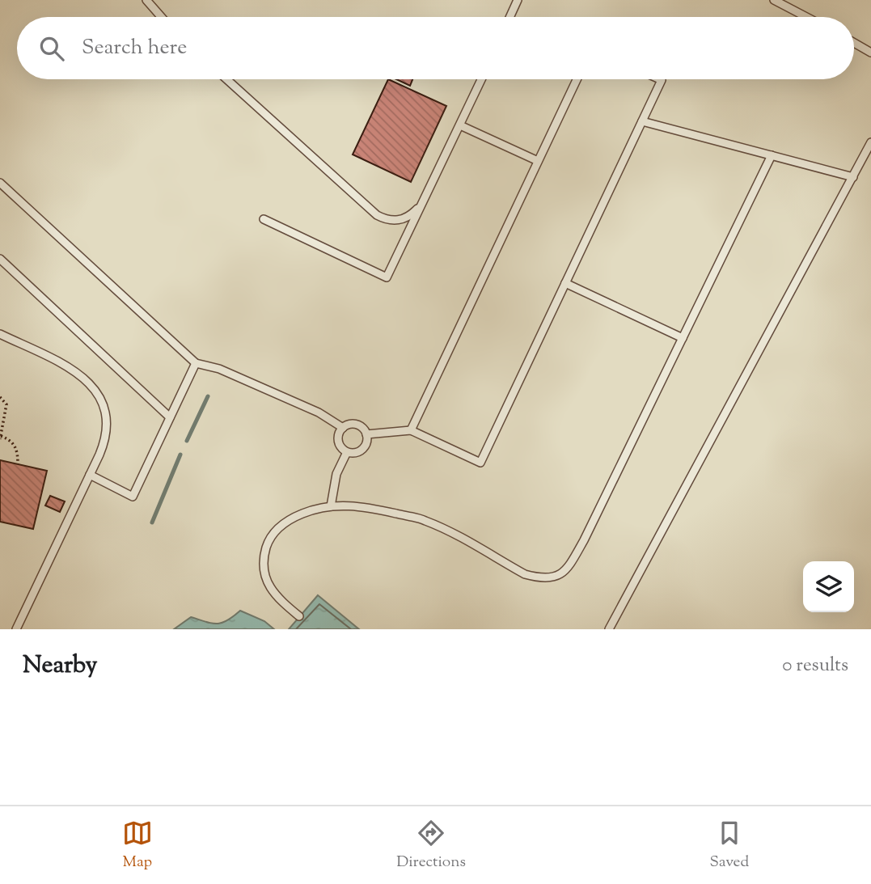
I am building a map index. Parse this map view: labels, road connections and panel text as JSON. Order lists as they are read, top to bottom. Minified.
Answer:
{"page":{"search":"Search here","heading":["Nearby","0 results"],"nav":["Map","Directions","Saved"]}}
